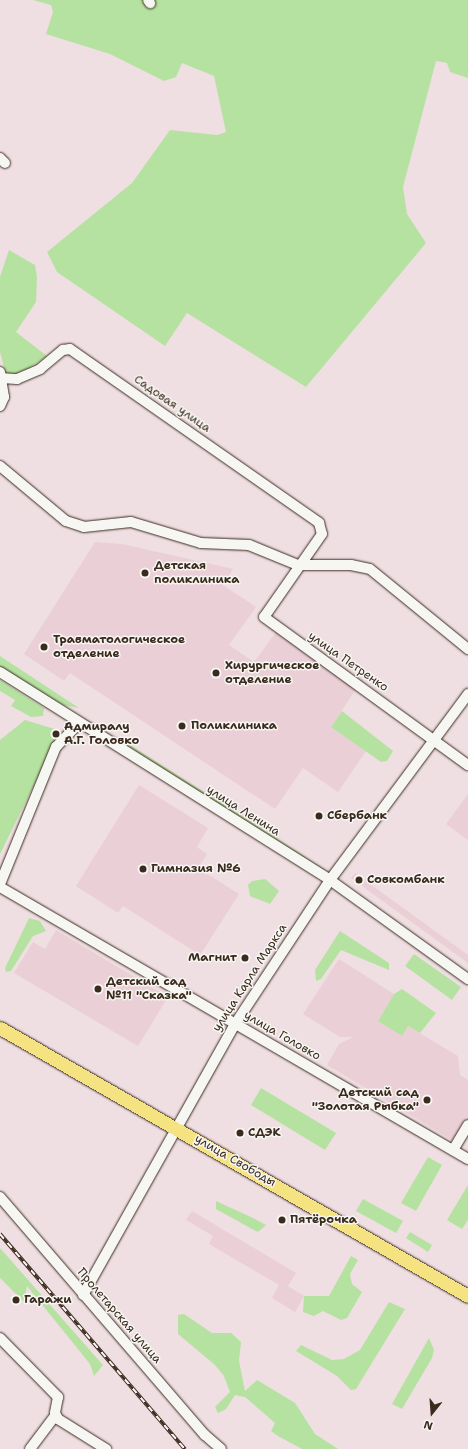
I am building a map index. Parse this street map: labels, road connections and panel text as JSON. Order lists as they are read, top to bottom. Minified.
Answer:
{"streets":{"main road":["улица Свободы"],"street":["Садовая улица","улица Петренко","улица Ленина","улица Карла Маркса","улица Головко","Пролетарская улица"]},"crossings":[["Садовая улица","улица Петренко"],["улица Петренко","улица Карла Маркса"],["улица Ленина","улица Карла Маркса"],["улица Карла Маркса","улица Головко"],["улица Карла Маркса","улица Свободы"],["улица Карла Маркса","Пролетарская улица"]],"places":["Детская поликлиника","Травматологическое отделение","Хирургическое отделение","Поликлиника","Адмиралу А.Г. Головко","Сбербанк","Гимназия №6","Совкомбанк","Магнит","Детский сад №11 \"Сказка\"","Детский сад \"Золотая Рыбка\"","СДЭК","Пятёрочка","Гаражи"],"north":"bottom"}
